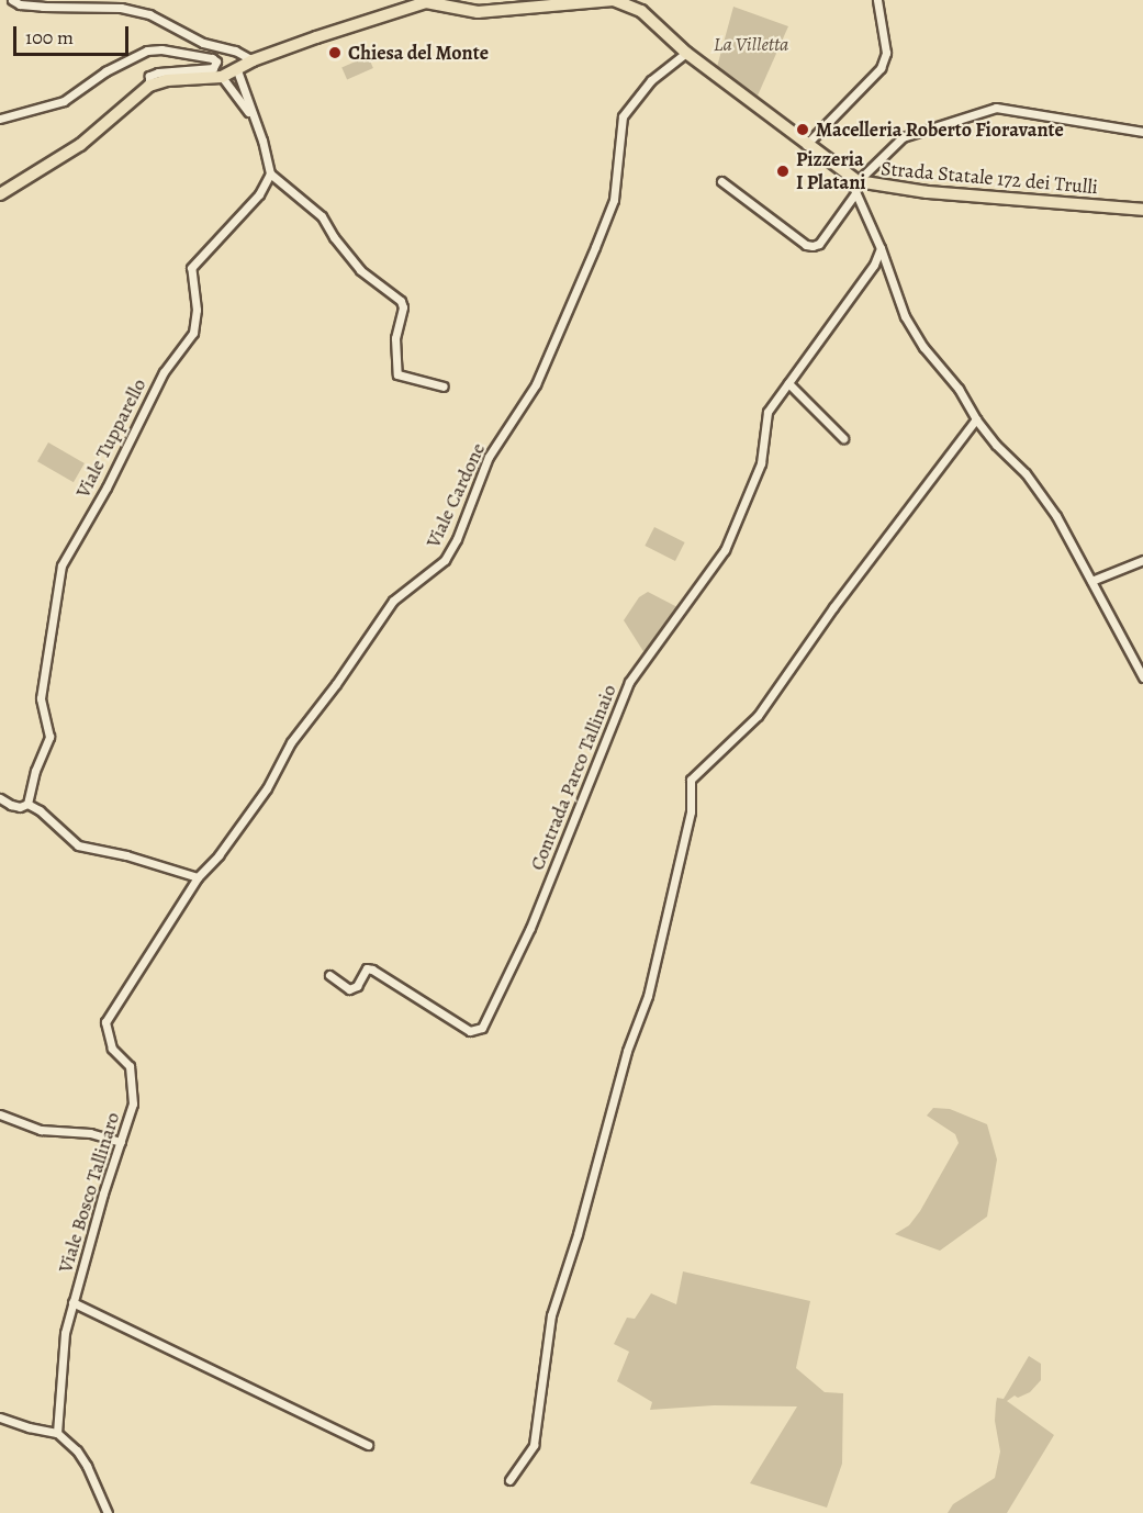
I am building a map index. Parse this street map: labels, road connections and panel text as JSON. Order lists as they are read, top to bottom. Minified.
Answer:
{"streets":{"main road":["Strada Statale 172 dei Trulli"],"street":["Viale Tupparello","Viale Cardone","Contrada Parco Tallinaio","Viale Bosco Tallinaro"]},"crossings":[["Strada Statale 172 dei Trulli","Viale Cardone"],["Viale Cardone","Viale Bosco Tallinaro"]],"parks":["La Villetta"],"places":["Chiesa del Monte","Macelleria Roberto Fioravante","Pizzeria I Platani"],"scale_bar":"100 m"}
